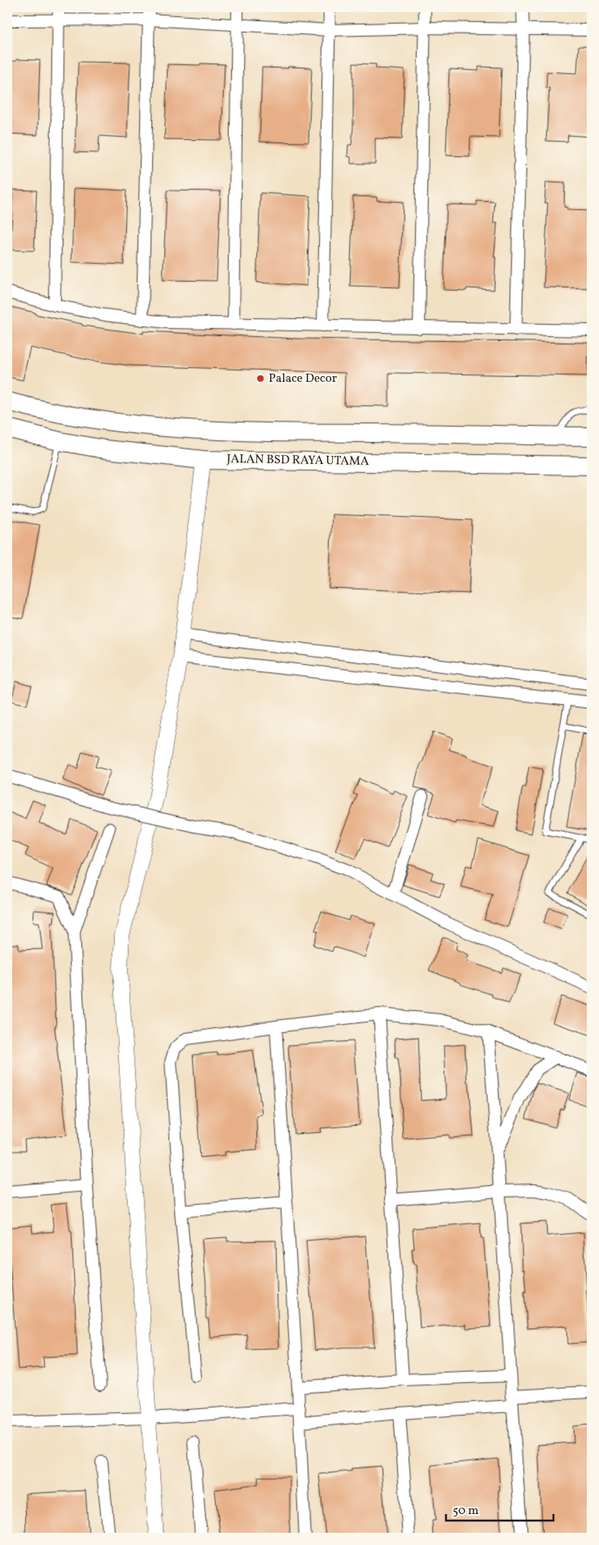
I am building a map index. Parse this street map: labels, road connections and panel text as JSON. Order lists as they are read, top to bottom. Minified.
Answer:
{"streets":{"main road":["JALAN BSD RAYA UTAMA"]},"places":["Palace Decor"],"scale_bar":"50 m"}
